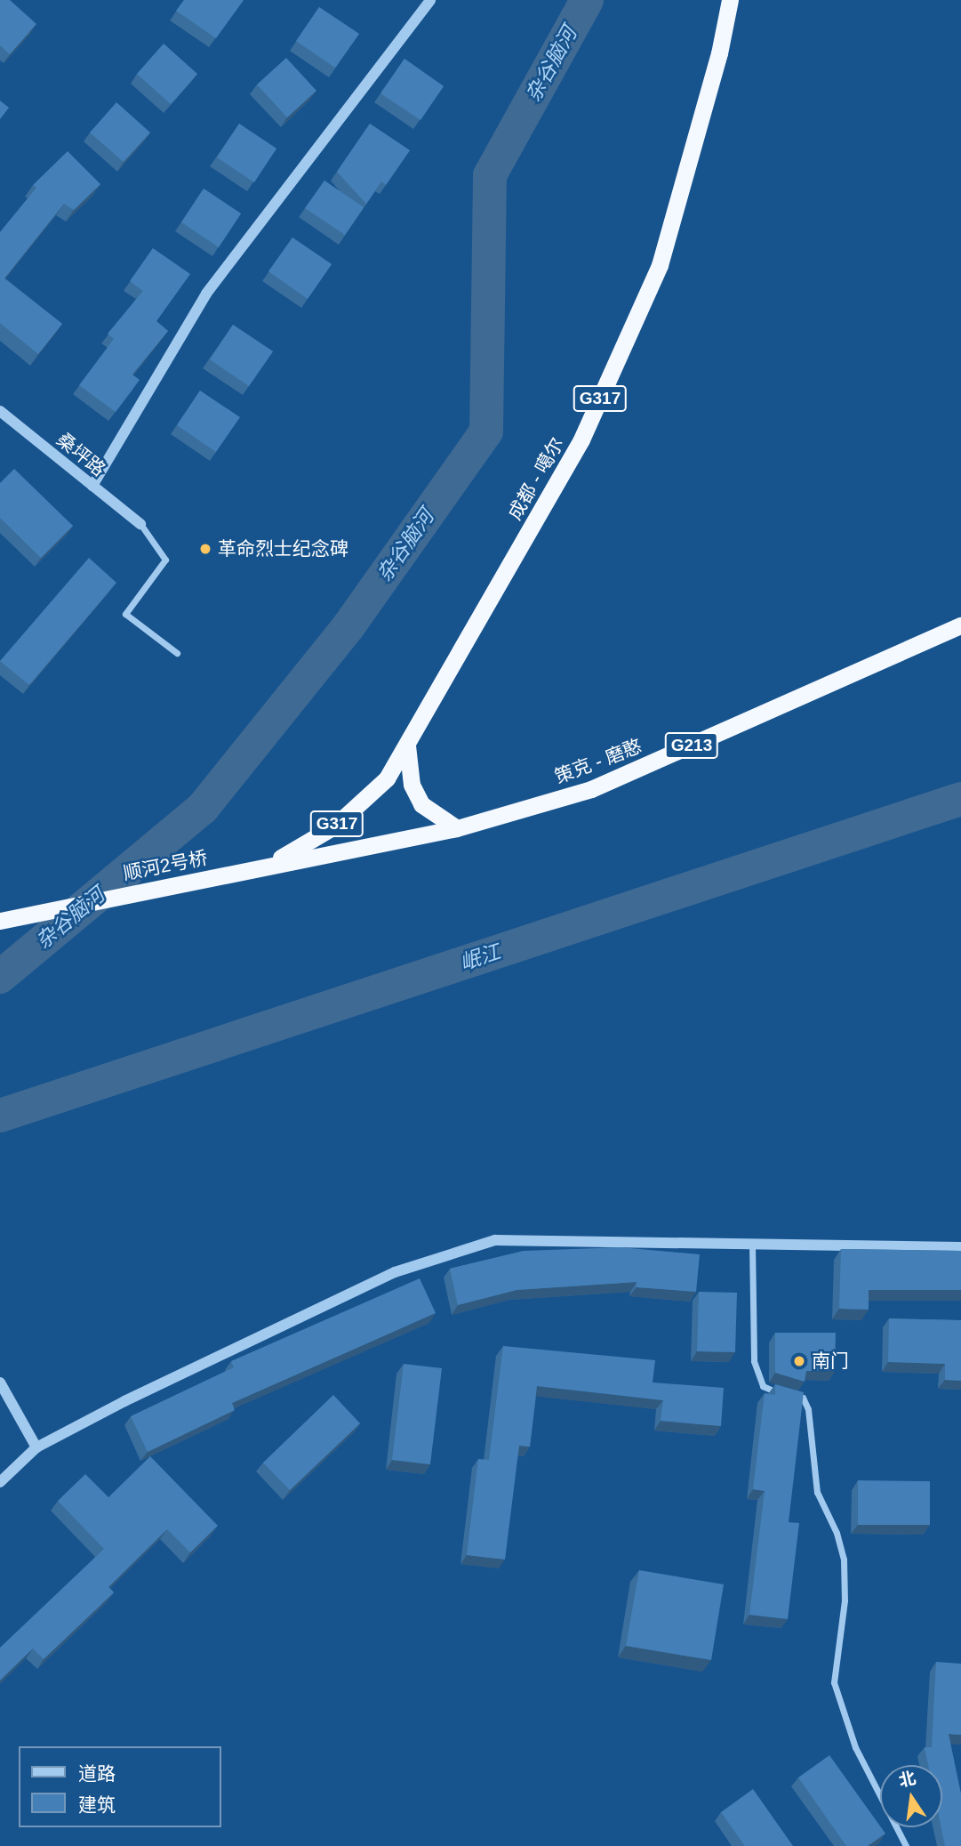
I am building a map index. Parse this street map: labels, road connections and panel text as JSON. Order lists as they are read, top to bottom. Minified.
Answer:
{"streets":{"highway":["G317","成都 - 噶尔","G213","策克 - 磨憨","顺河2号桥"],"street":["桑坪路"]},"crossings":[["成都 - 噶尔","策克 - 磨憨"],["成都 - 噶尔","顺河2号桥"],["策克 - 磨憨","顺河2号桥"]],"water":["杂谷脑河","岷江"],"places":["革命烈士纪念碑","南门"],"legend":["道路","建筑"],"north":"top"}
